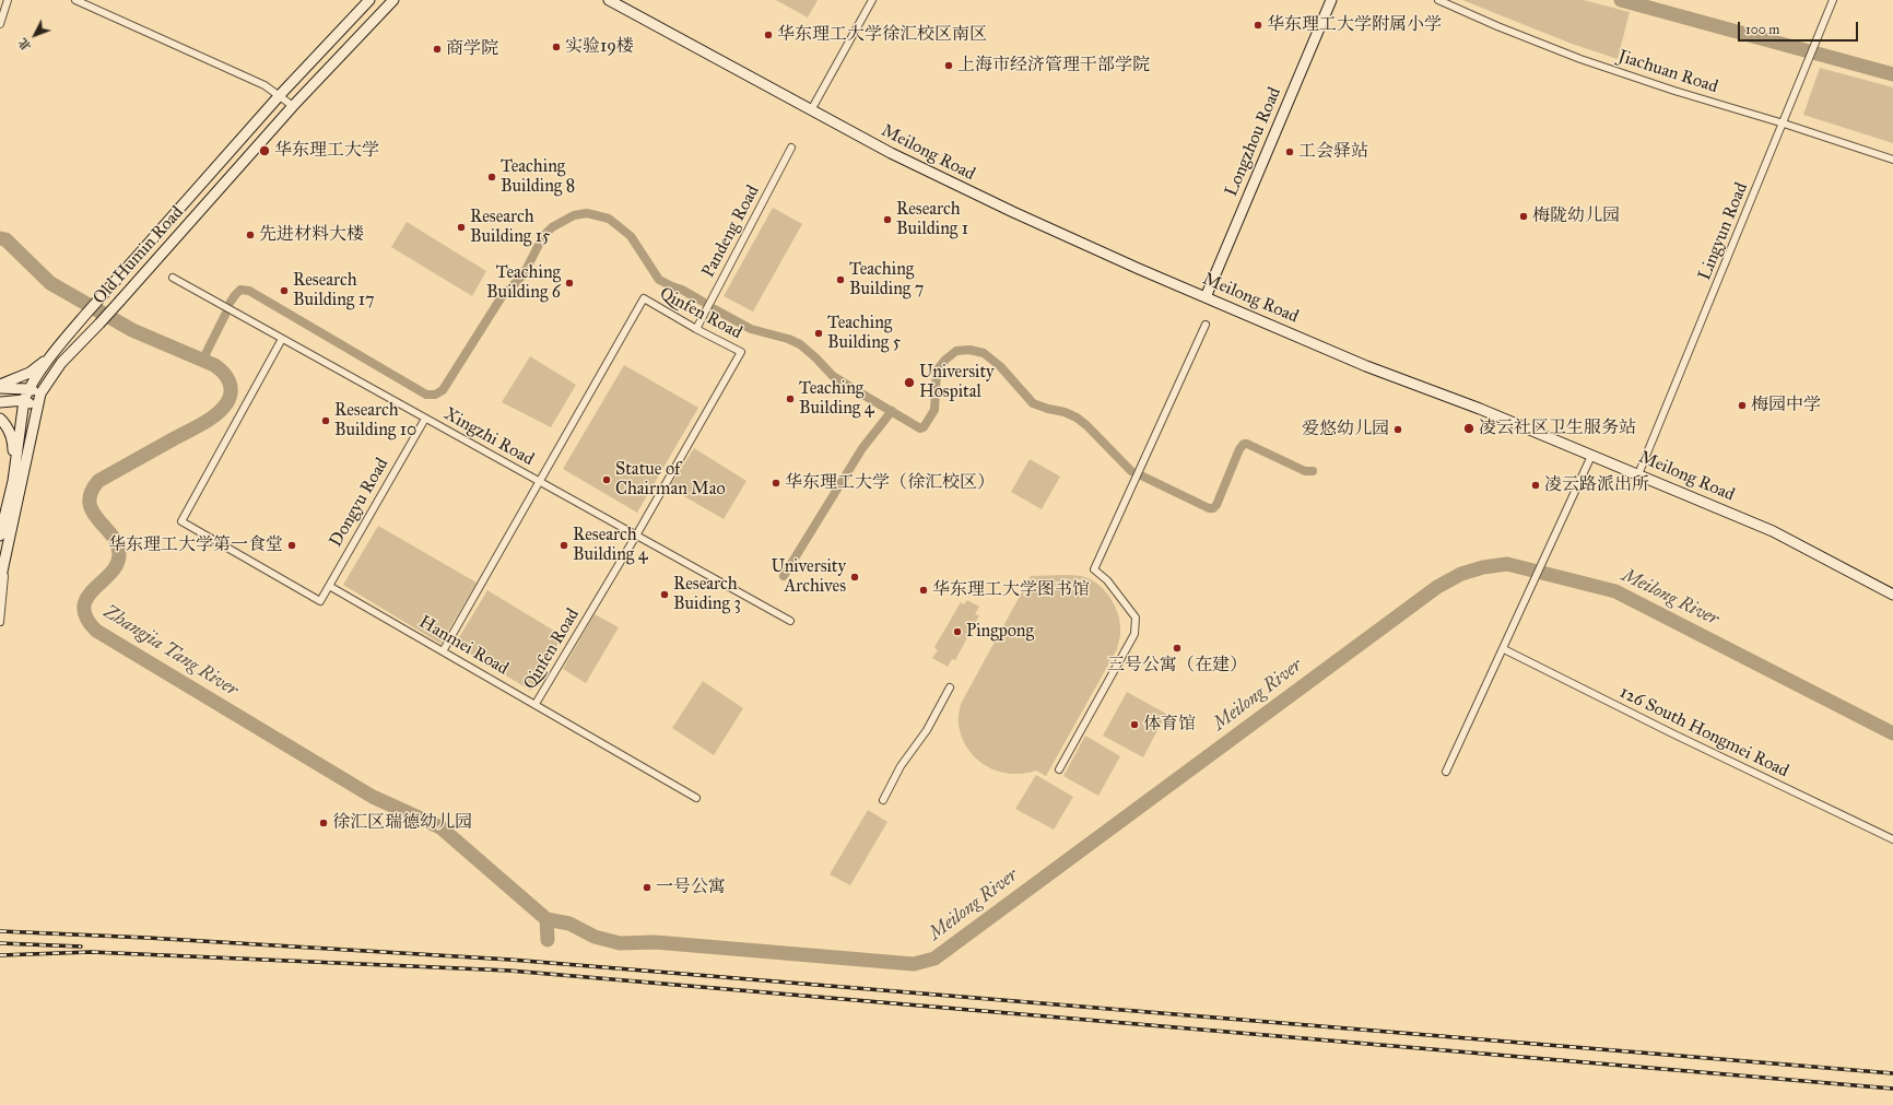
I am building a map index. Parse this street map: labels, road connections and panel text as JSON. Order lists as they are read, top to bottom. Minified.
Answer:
{"streets":{"street":["Jiachuan Road","Longzhou Road","Meilong Road","Pandeng Road","Lingyun Road","Old Humin Road","Qinfen Road","Xingzhi Road","Dongyu Road","Hanmei Road","126 South Hongmei Road"]},"crossings":[["Jiachuan Road","Lingyun Road"],["Longzhou Road","Meilong Road"],["Meilong Road","Lingyun Road"],["Pandeng Road","Qinfen Road"],["Qinfen Road","Xingzhi Road"],["Qinfen Road","Hanmei Road"],["Xingzhi Road","Dongyu Road"],["Dongyu Road","Hanmei Road"]],"water":["Meilong River","Zhangjia Tang River"],"places":["华东理工大学附属小学","华东理工大学徐汇校区南区","实验19楼","商学院","上海市经济管理干部学院","华东理工大学","工会驿站","Teaching Building 8","梅陇幼儿园","Research Building 1","Research Building 15","先进材料大楼","Teaching Building 7","Teaching Building 6","Research Building 17","Teaching Building 5","University Hospital","Teaching Building 4","梅园中学","Research Building 10","凌云社区卫生服务站","爱悠幼儿园","Statue of Chairman Mao","华东理工大学（徐汇校区）","凌云路派出所","华东理工大学第一食堂","Research Building 4","University Archives","华东理工大学图书馆","Research Buiding 3","Pingpong","三号公寓（在建）","体育馆","徐汇区瑞德幼儿园","一号公寓"],"scale_bar":"100 m","north":"bottom left"}
